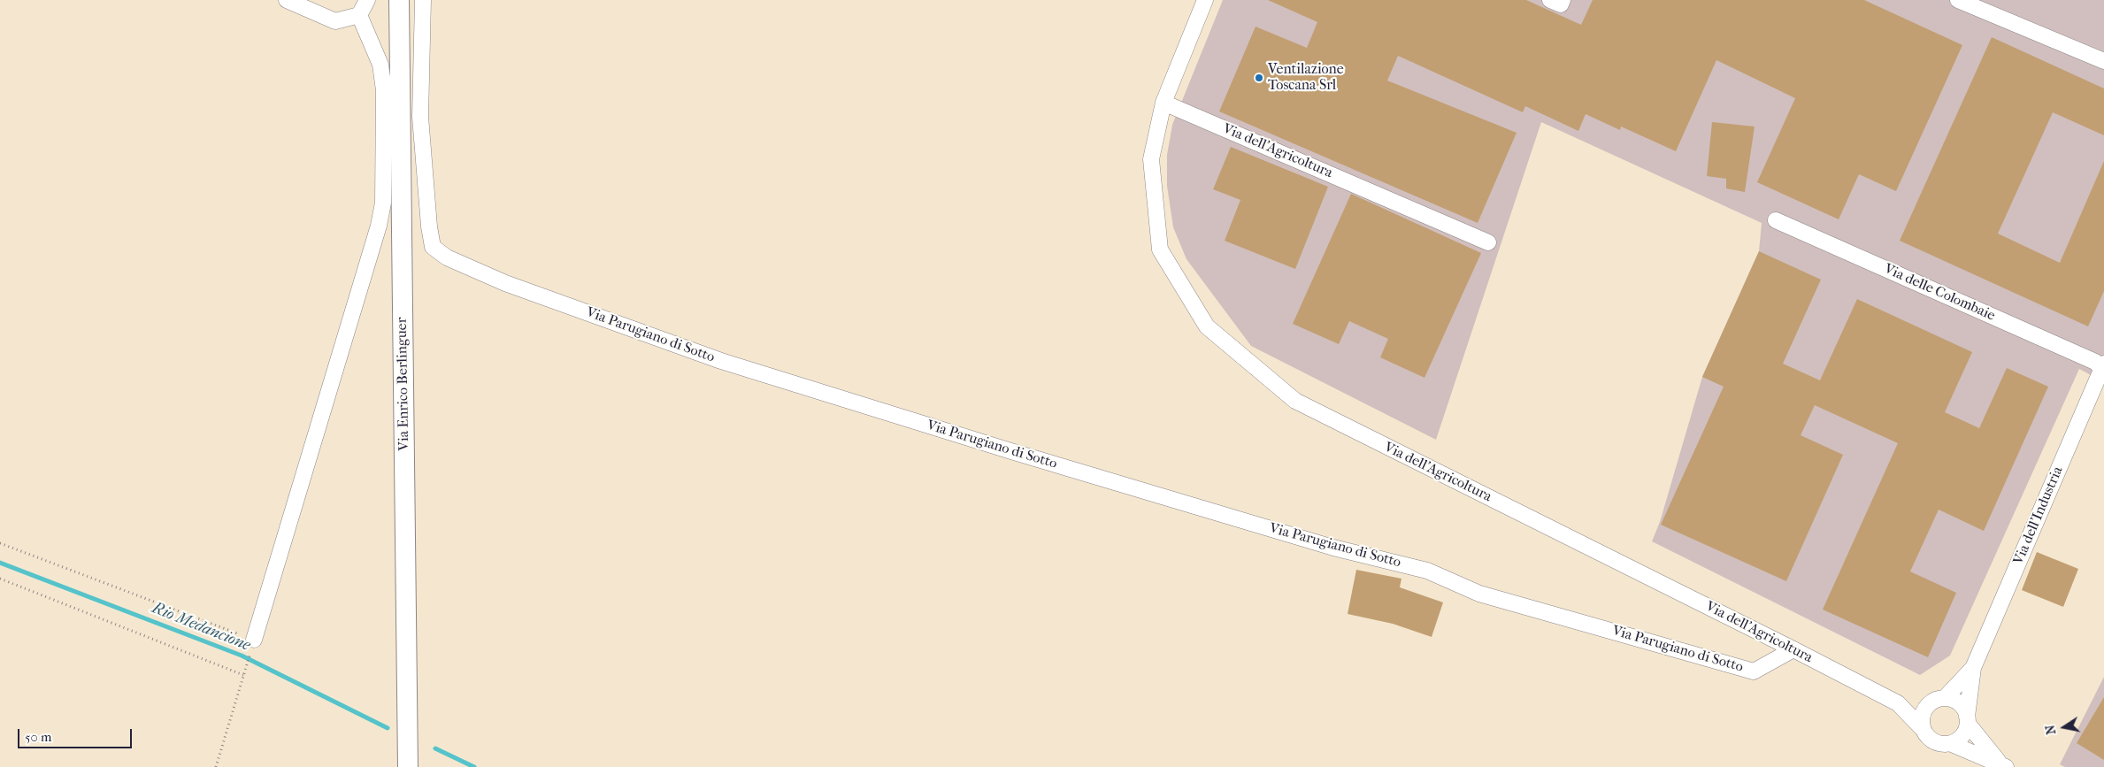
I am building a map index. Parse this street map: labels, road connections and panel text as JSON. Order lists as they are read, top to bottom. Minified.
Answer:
{"streets":{"main road":["Via Enrico Berlinguer"],"street":["Via dell'Agricoltura","Via delle Colombaie","Via Parugiano di Sotto","Via dell'Industria"]},"crossings":[["Via dell'Agricoltura","Via Parugiano di Sotto"],["Via delle Colombaie","Via dell'Industria"]],"water":["Rio Medancione"],"places":["Ventilazione Toscana Srl"],"scale_bar":"50 m","north":"left"}
